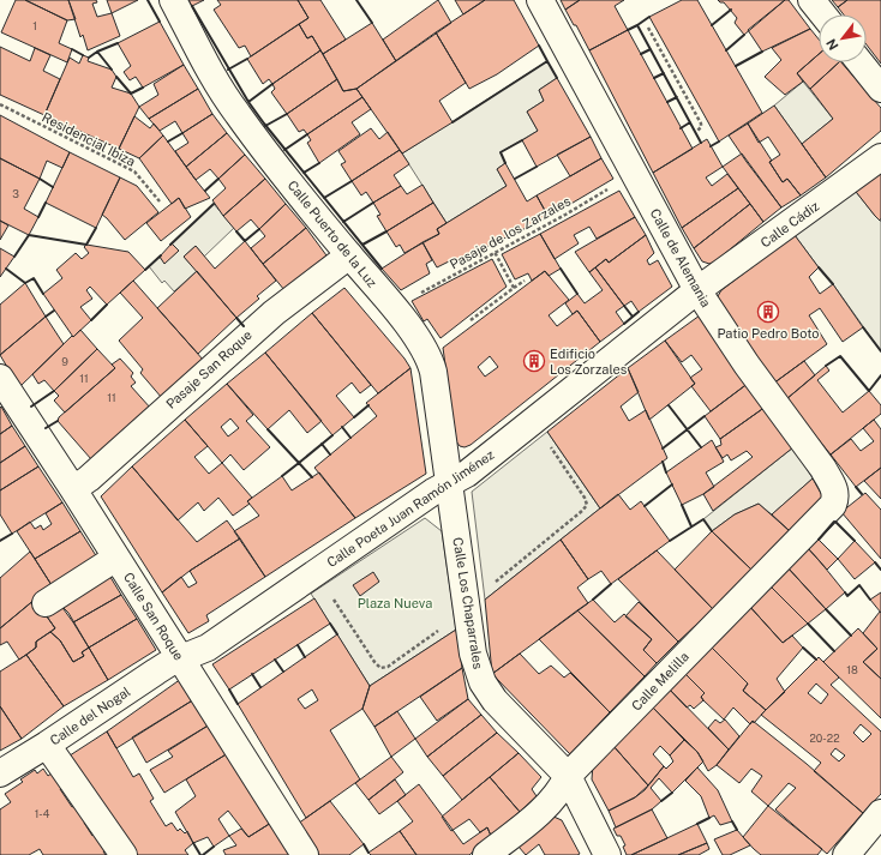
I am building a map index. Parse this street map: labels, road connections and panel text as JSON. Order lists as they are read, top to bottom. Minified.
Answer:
{"streets":{"street":["Calle Cádiz","Calle Puerto de la Luz","Calle de Alemania","Pasaje San Roque","Calle Poeta Juan Ramón Jiménez","Calle Los Chaparrales","Calle San Roque","Calle Melilla","Calle del Nogal"],"path":["Residencial Ibiza","Pasaje de los Zarzales"]},"crossings":[["Calle Cádiz","Calle de Alemania"],["Calle Cádiz","Calle Poeta Juan Ramón Jiménez"],["Pasaje de los Zarzales","Calle Puerto de la Luz"],["Pasaje de los Zarzales","Calle de Alemania"],["Calle Puerto de la Luz","Pasaje San Roque"],["Calle Puerto de la Luz","Calle Poeta Juan Ramón Jiménez"],["Calle Puerto de la Luz","Calle Los Chaparrales"],["Calle de Alemania","Calle Poeta Juan Ramón Jiménez"],["Calle de Alemania","Calle Melilla"],["Pasaje San Roque","Calle San Roque"],["Calle Poeta Juan Ramón Jiménez","Calle Los Chaparrales"],["Calle Poeta Juan Ramón Jiménez","Calle San Roque"],["Calle Poeta Juan Ramón Jiménez","Calle del Nogal"],["Calle Los Chaparrales","Calle Melilla"],["Calle San Roque","Calle del Nogal"]],"parks":["Plaza Nueva"],"places":{"building":["Patio Pedro Boto","Edificio Los Zorzales"]},"house_numbers":["1","3","9","11","11","18","20-22","1-4"],"north":"bottom left"}
